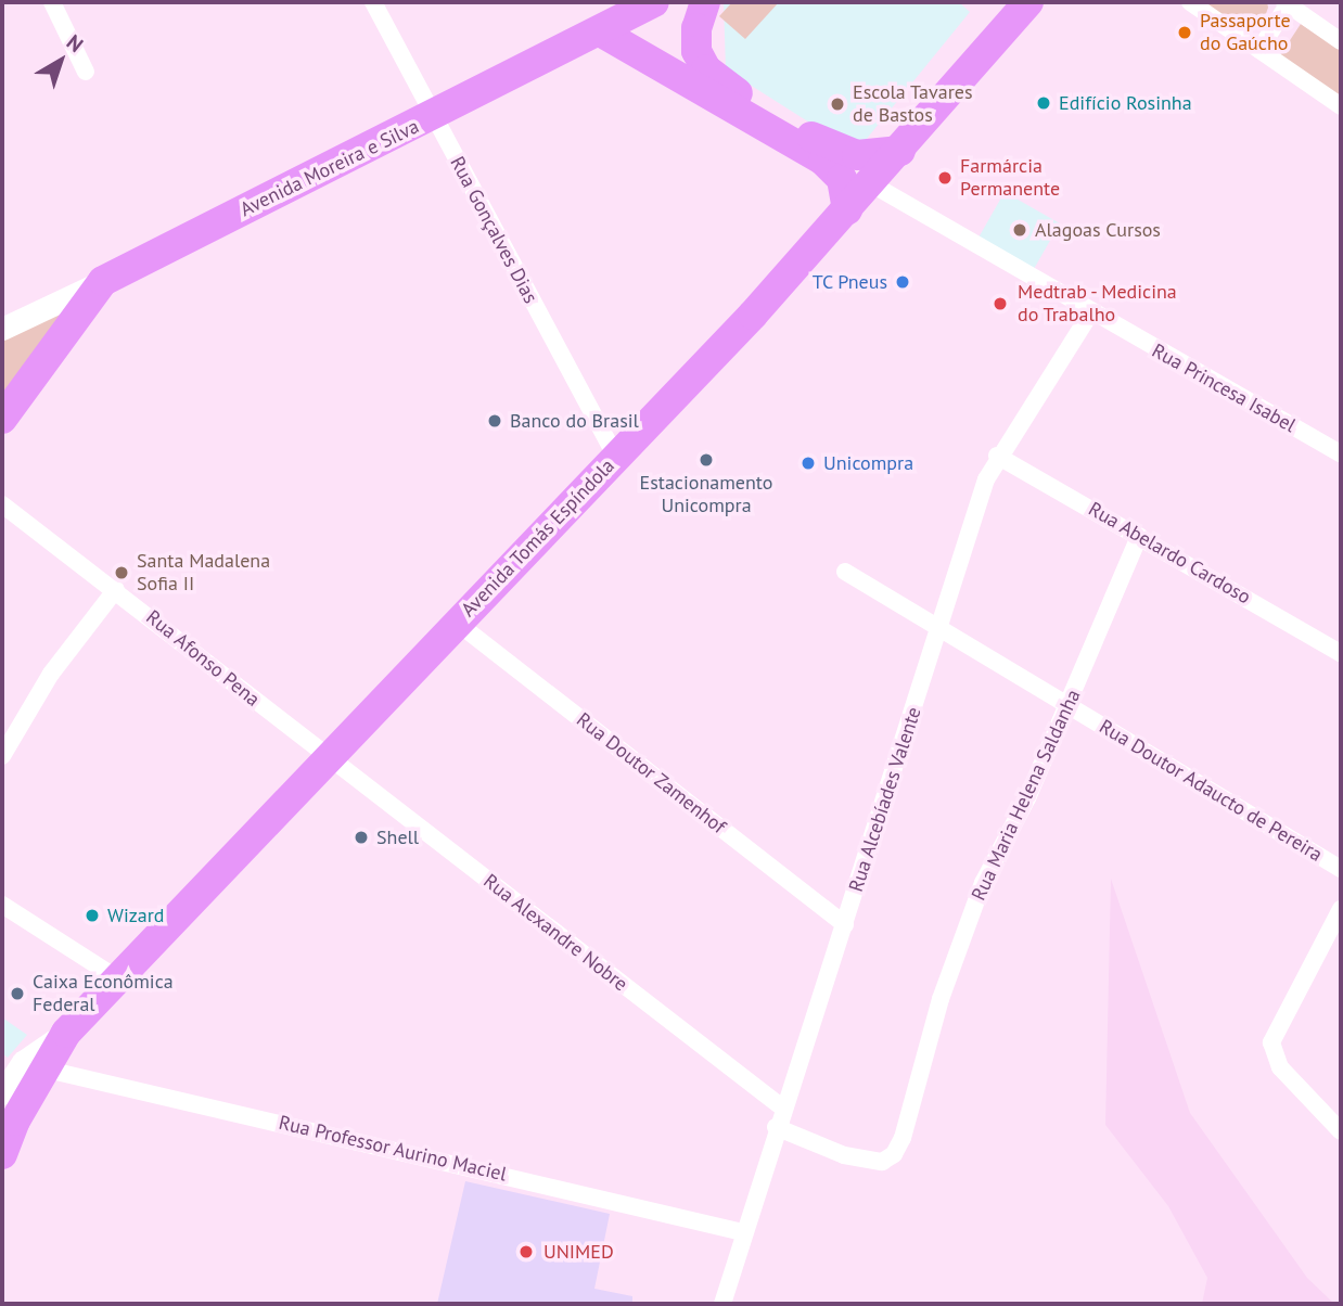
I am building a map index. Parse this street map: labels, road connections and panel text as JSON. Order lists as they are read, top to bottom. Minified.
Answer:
{"streets":{"highway":["Avenida Moreira e Silva","Avenida Tomás Espíndola"],"street":["Rua Gonçalves Dias","Rua Princesa Isabel","Rua Abelardo Cardoso","Rua Afonso Pena","Rua Doutor Zamenhof","Rua Doutor Adaucto de Pereira","Rua Maria Helena Saldanha","Rua Alcebíades Valente","Rua Alexandre Nobre","Rua Professor Aurino Maciel"]},"crossings":[["Avenida Moreira e Silva","Rua Gonçalves Dias"],["Rua Gonçalves Dias","Avenida Tomás Espíndola"],["Rua Princesa Isabel","Avenida Tomás Espíndola"],["Rua Princesa Isabel","Rua Alcebíades Valente"],["Avenida Tomás Espíndola","Rua Afonso Pena"],["Avenida Tomás Espíndola","Rua Doutor Zamenhof"],["Avenida Tomás Espíndola","Rua Alexandre Nobre"],["Avenida Tomás Espíndola","Rua Professor Aurino Maciel"],["Rua Abelardo Cardoso","Rua Maria Helena Saldanha"],["Rua Abelardo Cardoso","Rua Alcebíades Valente"],["Rua Afonso Pena","Rua Alexandre Nobre"],["Rua Doutor Zamenhof","Rua Alcebíades Valente"],["Rua Doutor Adaucto de Pereira","Rua Maria Helena Saldanha"],["Rua Doutor Adaucto de Pereira","Rua Alcebíades Valente"],["Rua Maria Helena Saldanha","Rua Alcebíades Valente"],["Rua Alcebíades Valente","Rua Alexandre Nobre"],["Rua Alcebíades Valente","Rua Professor Aurino Maciel"]],"places":["Passaporte do Gaúcho","Edifício Rosinha","Escola Tavares de Bastos","Farmárcia Permanente","Alagoas Cursos","TC Pneus","Medtrab - Medicina do Trabalho","Banco do Brasil","Estacionamento Unicompra","Unicompra","Santa Madalena Sofia II","Shell","Wizard","Caixa Econômica Federal","UNIMED"],"north":"top right"}
